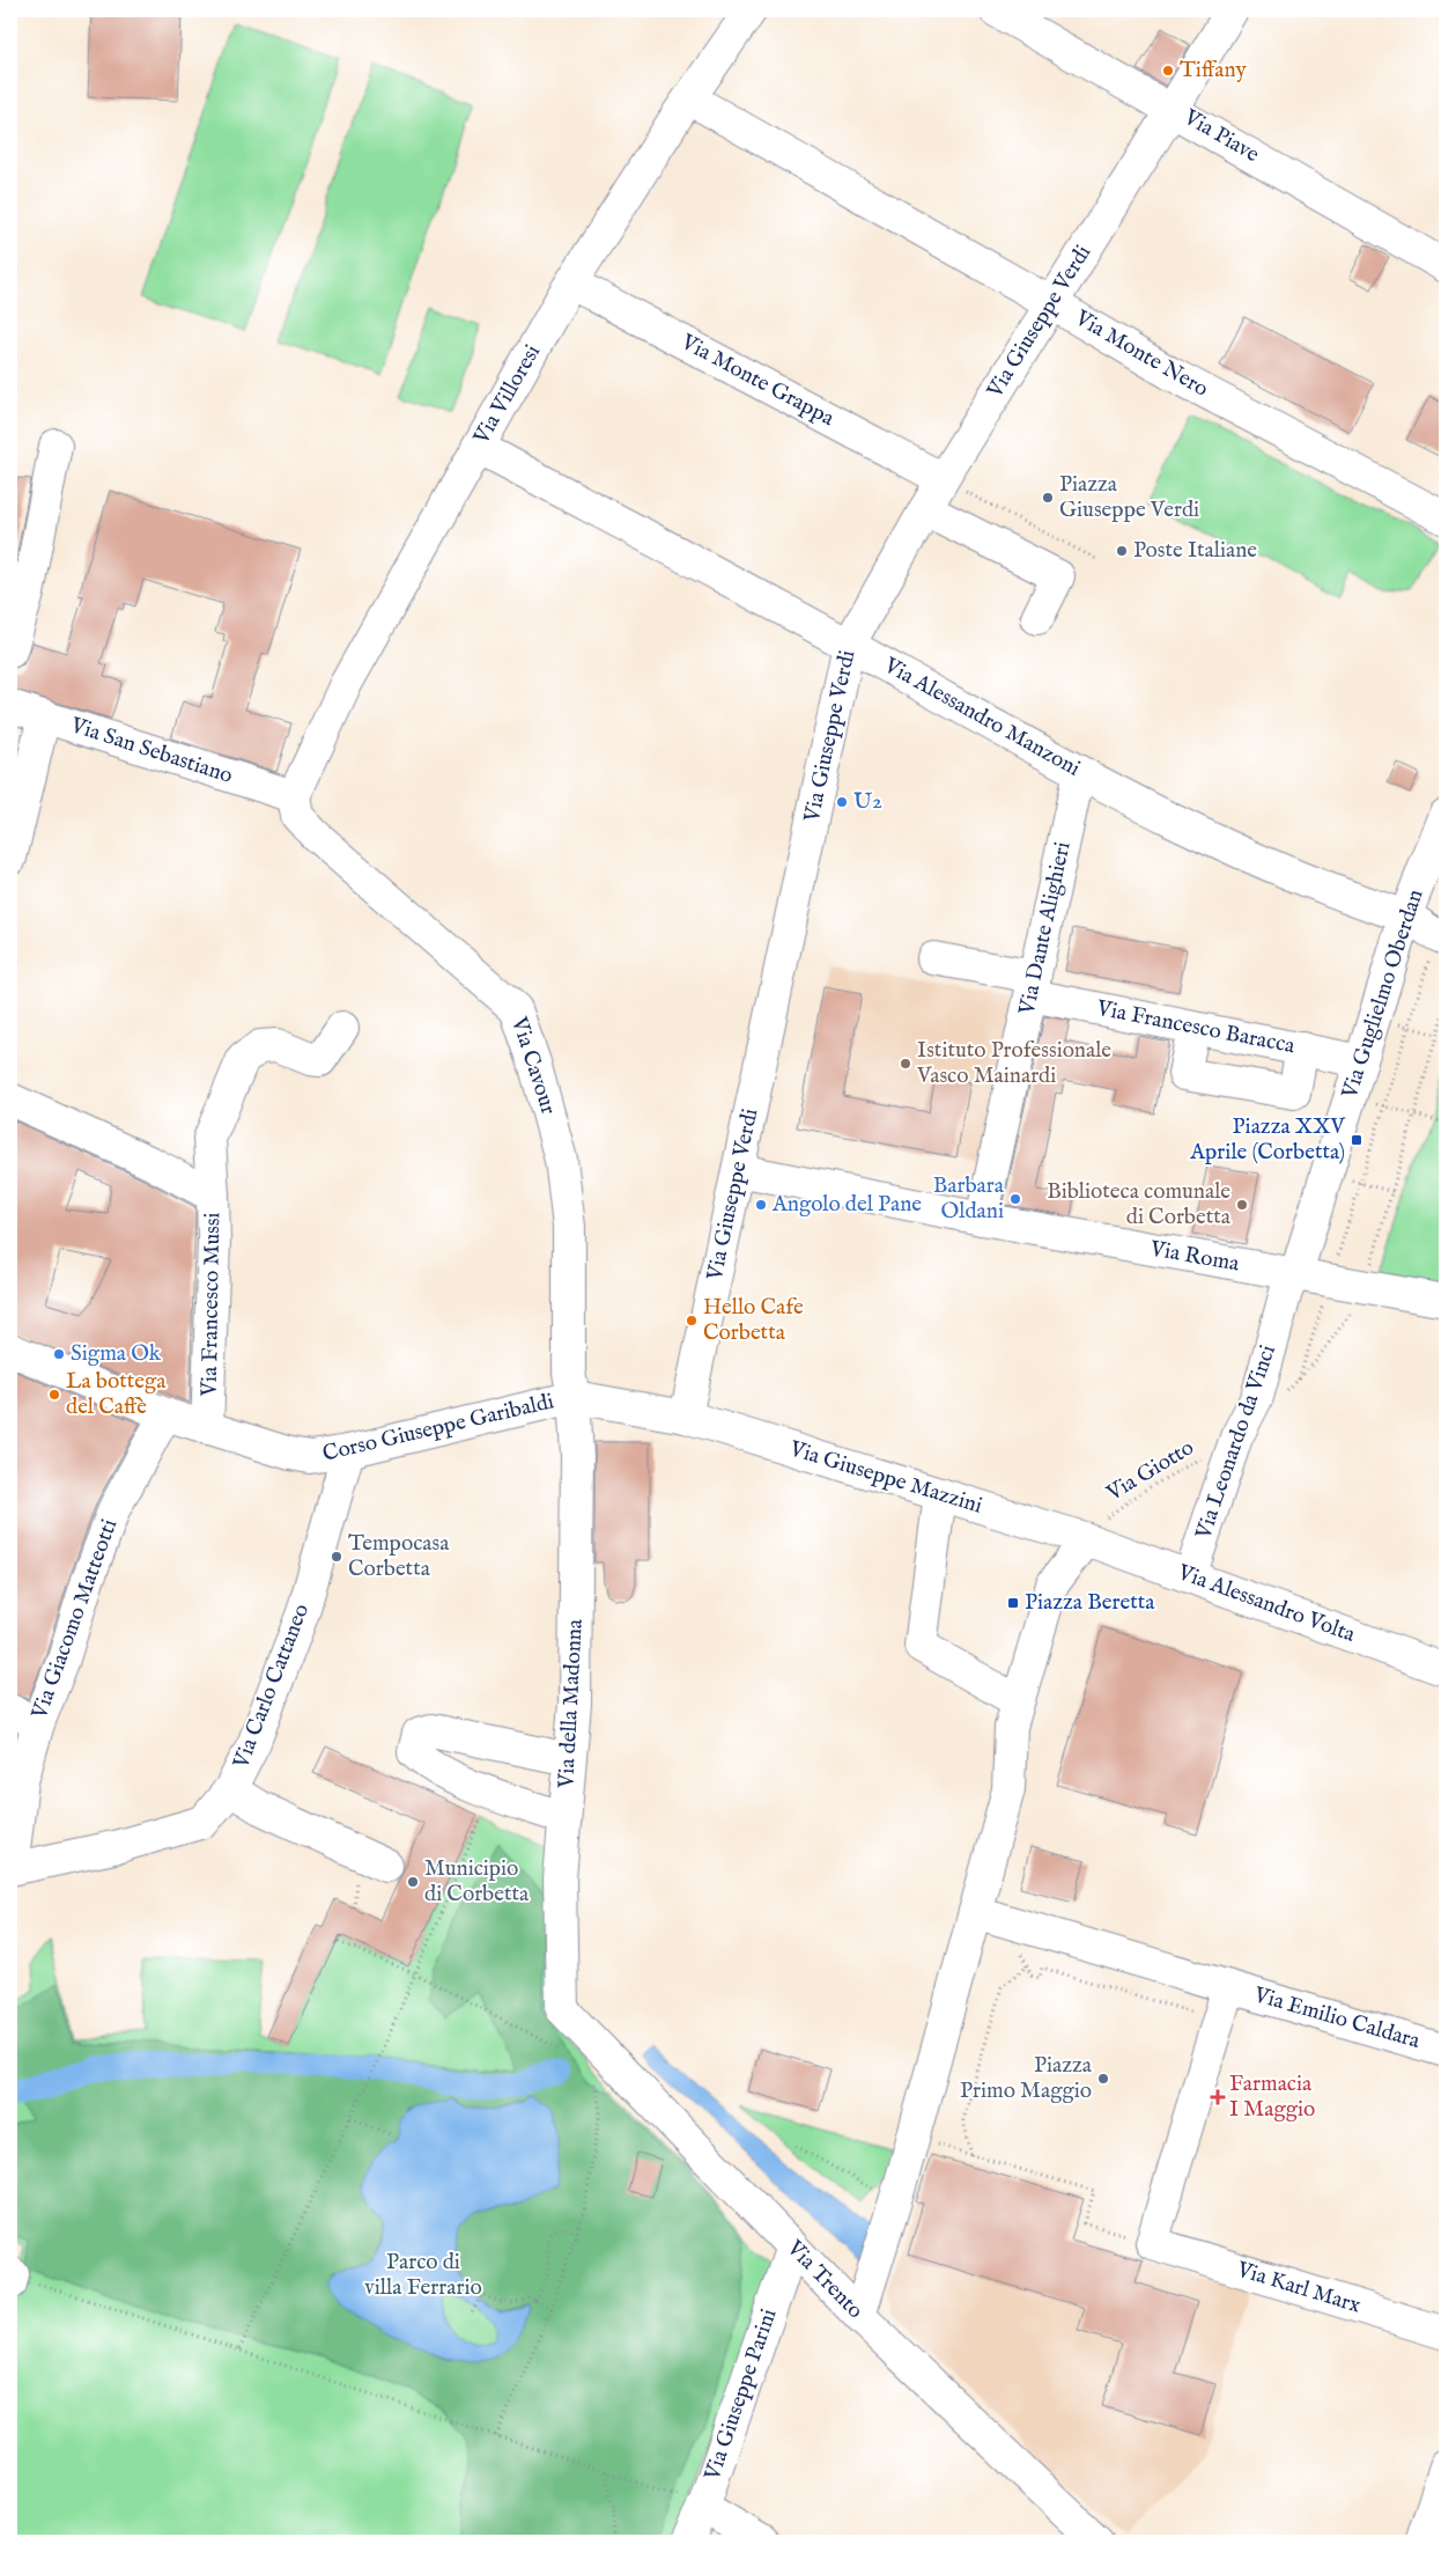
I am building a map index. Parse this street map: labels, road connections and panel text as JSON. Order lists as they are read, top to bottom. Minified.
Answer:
{"streets":{"street":["Via Piave","Via Giuseppe Verdi","Via Monte Nero","Via Monte Grappa","Via Villoresi","Via Alessandro Manzoni","Via San Sebastiano","Via Dante Alighieri","Via Guglielmo Oberdan","Via Francesco Baracca","Via Cavour","Via Roma","Via Francesco Mussi","Corso Giuseppe Garibaldi","Via Leonardo da Vinci","Via Giuseppe Mazzini","Via Alessandro Volta","Via Giacomo Matteotti","Via Carlo Cattaneo","Via della Madonna","Via Emilio Caldara","Via Trento","Via Karl Marx","Via Giuseppe Parini"],"path":["Via Giotto"]},"crossings":[["Via Piave","Via Giuseppe Verdi"],["Via Giuseppe Verdi","Via Monte Nero"],["Via Giuseppe Verdi","Via Monte Grappa"],["Via Giuseppe Verdi","Via Alessandro Manzoni"],["Via Giuseppe Verdi","Via Roma"],["Via Giuseppe Verdi","Via Giuseppe Mazzini"],["Via Monte Nero","Via Villoresi"],["Via Monte Grappa","Via Villoresi"],["Via Villoresi","Via Alessandro Manzoni"],["Via Villoresi","Via San Sebastiano"],["Via Villoresi","Via Cavour"],["Via Alessandro Manzoni","Via Dante Alighieri"],["Via Alessandro Manzoni","Via Guglielmo Oberdan"],["Via San Sebastiano","Via Cavour"],["Via Dante Alighieri","Via Francesco Baracca"],["Via Dante Alighieri","Via Roma"],["Via Guglielmo Oberdan","Via Francesco Baracca"],["Via Guglielmo Oberdan","Via Roma"],["Via Guglielmo Oberdan","Via Leonardo da Vinci"],["Via Cavour","Corso Giuseppe Garibaldi"],["Via Cavour","Via Giuseppe Mazzini"],["Via Cavour","Via della Madonna"],["Via Roma","Via Leonardo da Vinci"],["Via Francesco Mussi","Corso Giuseppe Garibaldi"],["Corso Giuseppe Garibaldi","Via Giuseppe Mazzini"],["Corso Giuseppe Garibaldi","Via Giacomo Matteotti"],["Corso Giuseppe Garibaldi","Via Carlo Cattaneo"],["Corso Giuseppe Garibaldi","Via della Madonna"],["Via Leonardo da Vinci","Via Giotto"],["Via Leonardo da Vinci","Via Alessandro Volta"],["Via Giotto","Via Giuseppe Mazzini"],["Via Giotto","Via Alessandro Volta"],["Via Giuseppe Mazzini","Via Alessandro Volta"],["Via Giuseppe Mazzini","Via della Madonna"],["Via Giacomo Matteotti","Via Carlo Cattaneo"],["Via della Madonna","Via Trento"],["Via Trento","Via Giuseppe Parini"]],"parks":["Parco di villa Ferrario"],"places":{"other":["Tiffany","Piazza Giuseppe Verdi","Poste Italiane","U2","Istituto Professionale Vasco Mainardi","Barbara Oldani","Angolo del Pane","Biblioteca comunale di Corbetta","Hello Cafe Corbetta","Sigma Ok","La bottega del Caffè","Tempocasa Corbetta","Municipio di Corbetta","Piazza Primo Maggio"],"transit":["Piazza XXV Aprile (Corbetta)","Piazza Beretta"],"health":["Farmacia I Maggio"]}}
